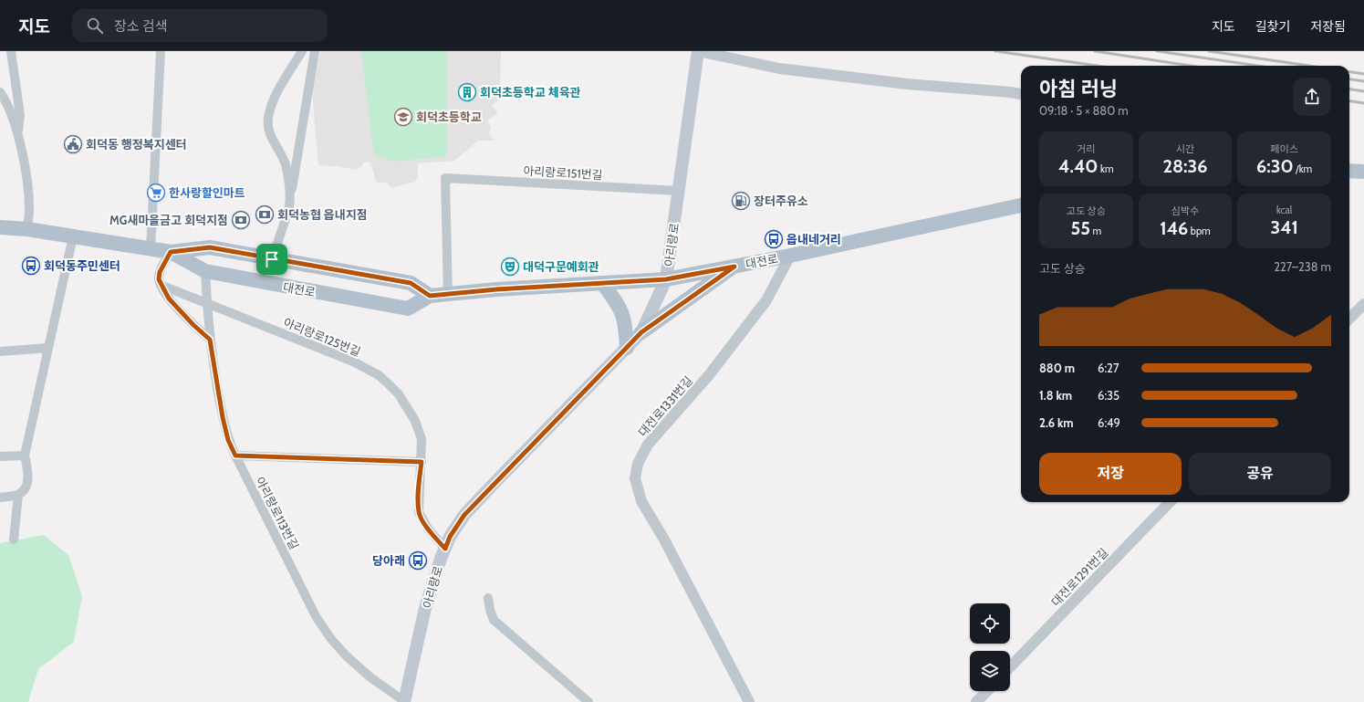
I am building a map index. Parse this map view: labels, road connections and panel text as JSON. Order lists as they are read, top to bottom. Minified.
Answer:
{"streets":{"main road":["아리랑로","대전로"],"street":["아리랑로151번길","아리랑로125번길","대전로1331번길","아리랑로113번길","대전로1291번길"]},"crossings":[["아리랑로151번길","아리랑로"],["아리랑로151번길","대전로"],["아리랑로","대전로"],["아리랑로","아리랑로125번길"],["아리랑로","아리랑로113번길"],["대전로","대전로1331번길"],["대전로","아리랑로113번길"],["아리랑로125번길","아리랑로113번길"]],"places":{"building":["회덕초등학교 체육관"],"school or university":["회덕초등학교"],"public building":["회덕동 행정복지센터"],"supermarket":["한사랑할인마트"],"fuel station":["장터주유소"],"bank":["회덕농협 읍내지점","MG새마을금고 회덕지점"],"bus stop":["읍내네거리","회덕동주민센터","당아래"],"theatre":["대덕구문예회관"]},"page":{"header":"지도","search":"장소 검색","nav":["지도","길찾기","저장됨"],"heading":["아침 러닝","09:18 · 5 × 880 m"],"stats":[["거리","4.40 km"],["시간","28:36"],["페이스","6:30 /km"],["고도 상승","55 m"],["심박수","146 bpm"],["kcal","341"]],"chart":["고도 상승","227–238 m"],"list":[{"name":"880 m","note":"6:27"},{"name":"1.8 km","note":"6:35"},{"name":"2.6 km","note":"6:49"}],"buttons":["저장","공유"]}}
